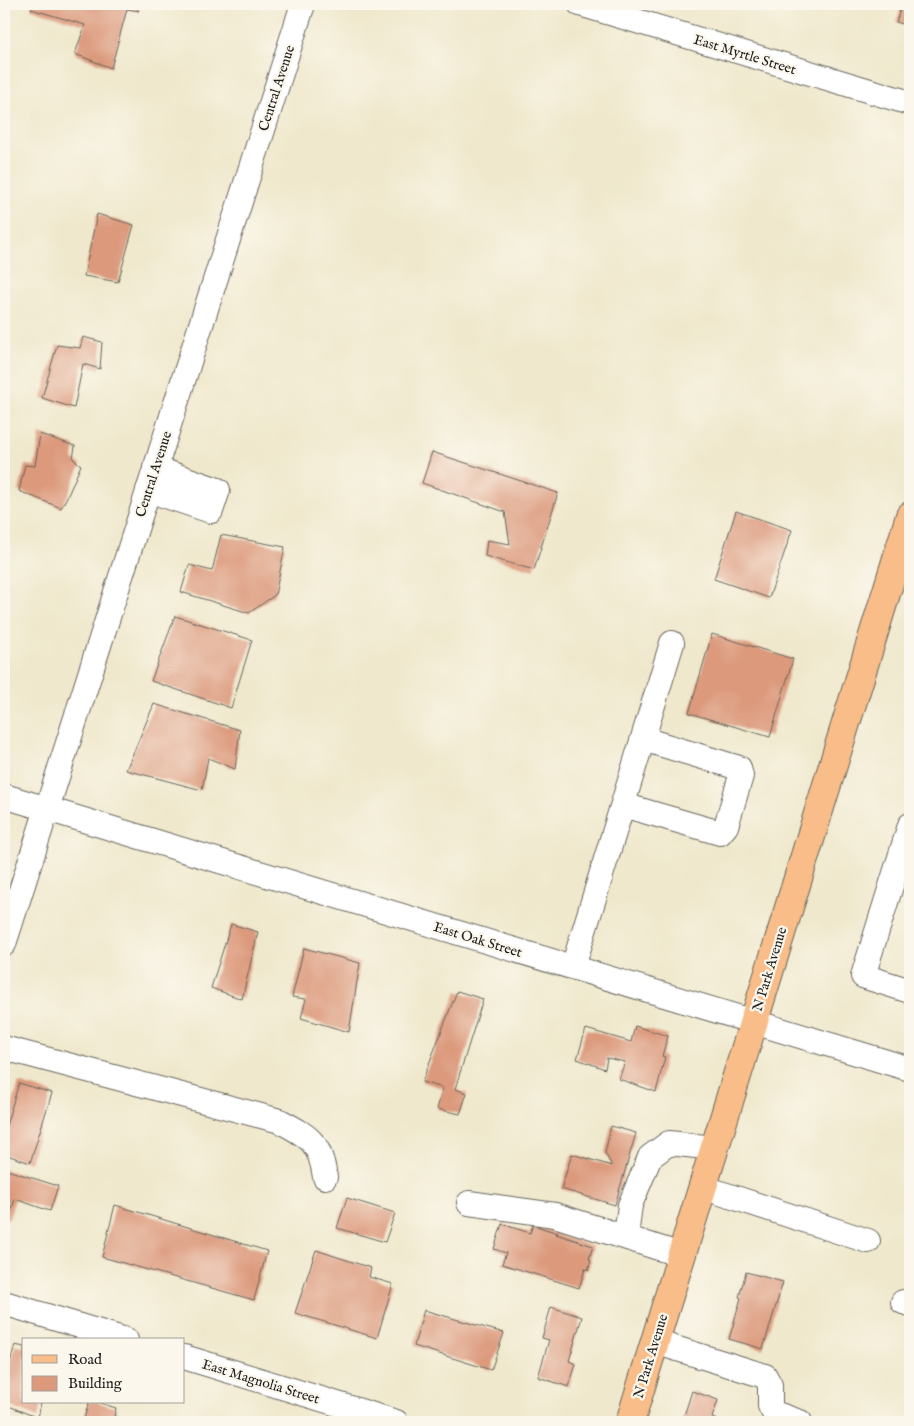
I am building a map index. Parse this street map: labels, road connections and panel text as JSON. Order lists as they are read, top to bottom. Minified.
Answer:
{"streets":{"main road":["N Park Avenue"],"street":["East Myrtle Street","Central Avenue","East Oak Street","East Magnolia Street"]},"crossings":[["Central Avenue","East Oak Street"],["East Oak Street","N Park Avenue"]],"legend":["Road","Building"]}
